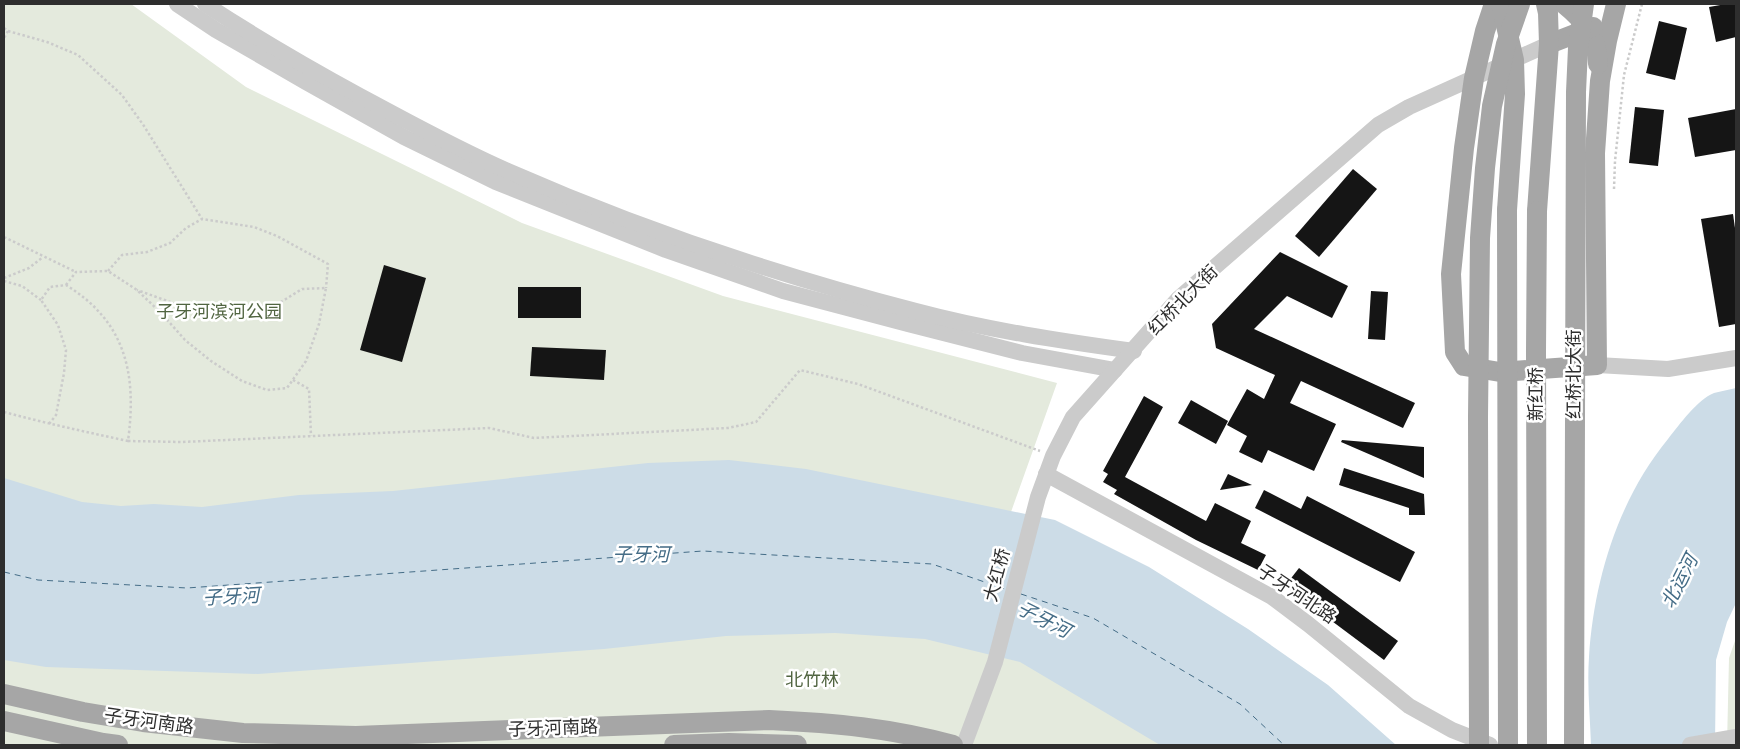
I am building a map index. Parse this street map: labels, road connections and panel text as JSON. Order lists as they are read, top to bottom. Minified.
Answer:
{"streets":{"main road":["红桥北大街","新红桥","子牙河南路"],"street":["大红桥","子牙河北路"]},"crossings":[["红桥北大街","新红桥"],["红桥北大街","大红桥"],["红桥北大街","子牙河北路"]],"water":["子牙河","北运河"],"parks":["子牙河滨河公园","北竹林"]}
